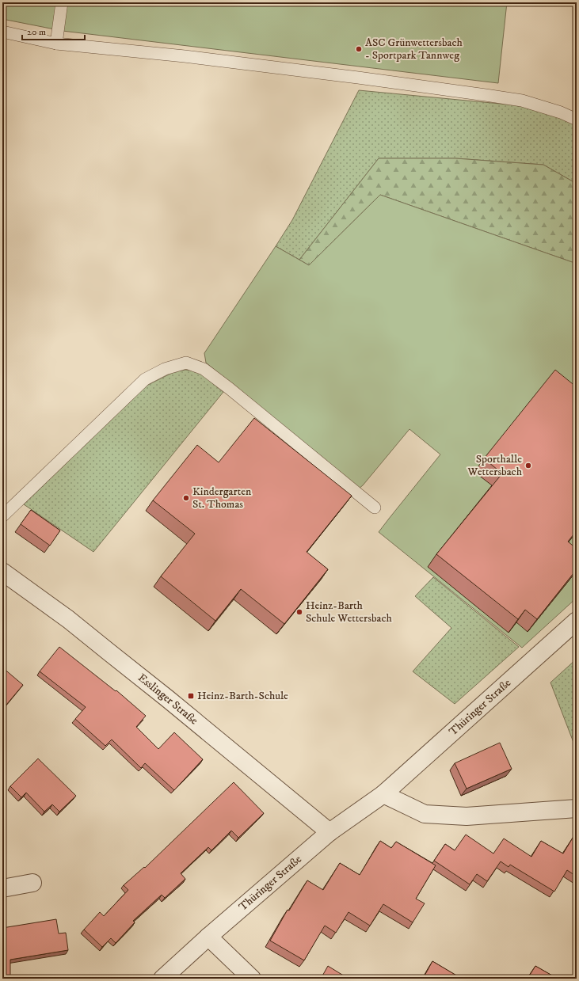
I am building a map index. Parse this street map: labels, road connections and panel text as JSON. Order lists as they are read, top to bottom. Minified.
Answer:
{"streets":{"street":["Esslinger Straße","Thüringer Straße"]},"crossings":[["Esslinger Straße","Thüringer Straße"]],"places":{"other":["ASC Grünwettersbach - Sportpark Tannweg","Sporthalle Wettersbach","Kindergarten St. Thomas","Heinz-Barth Schule Wettersbach"],"transit":["Heinz-Barth-Schule"]},"scale_bar":"20 m"}
